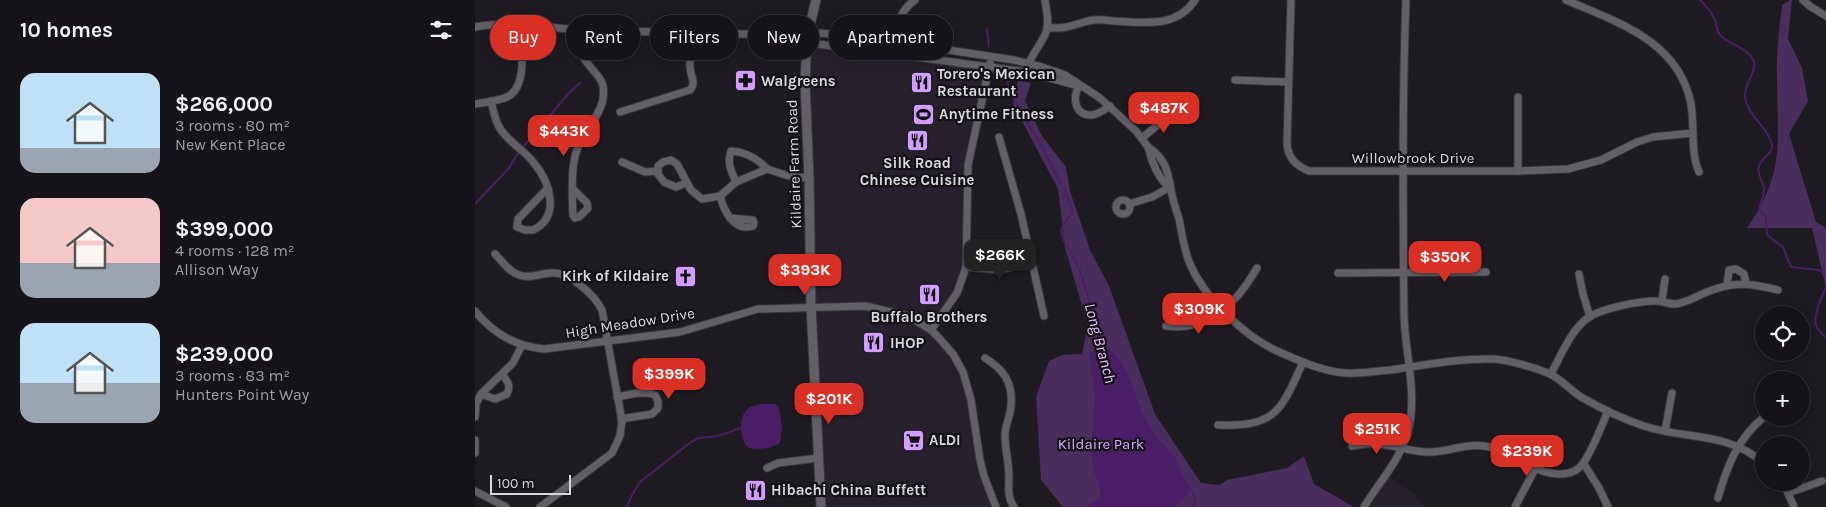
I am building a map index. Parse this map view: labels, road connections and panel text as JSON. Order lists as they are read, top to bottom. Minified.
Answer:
{"streets":{"main road":["Kildaire Farm Road"],"street":["Willowbrook Drive","High Meadow Drive"]},"crossings":[["Kildaire Farm Road","High Meadow Drive"]],"water":["Long Branch"],"parks":["Kildaire Park"],"places":{"pharmacy":["Walgreens"],"restaurant":["Torero's Mexican Restaurant","Silk Road Chinese Cuisine","Buffalo Brothers","IHOP","Hibachi China Buffett"],"sports":["Anytime Fitness"],"church":["Kirk of Kildaire"],"supermarket":["ALDI"]},"scale_bar":"100 m","page":{"heading":"10 homes","chip":["Buy","Rent","Filters","New","Apartment"],"list":[{"name":"$266,000","note":"3 rooms · 80 m² · New Kent Place"},{"name":"$399,000","note":"4 rooms · 128 m² · Allison Way"},{"name":"$239,000","note":"3 rooms · 83 m² · Hunters Point Way"}],"price":["$487K","$443K","$266K","$350K","$393K","$309K","$399K","$201K","$251K","$239K"],"map_buttons":["+","−"],"scale":"100 m"}}
